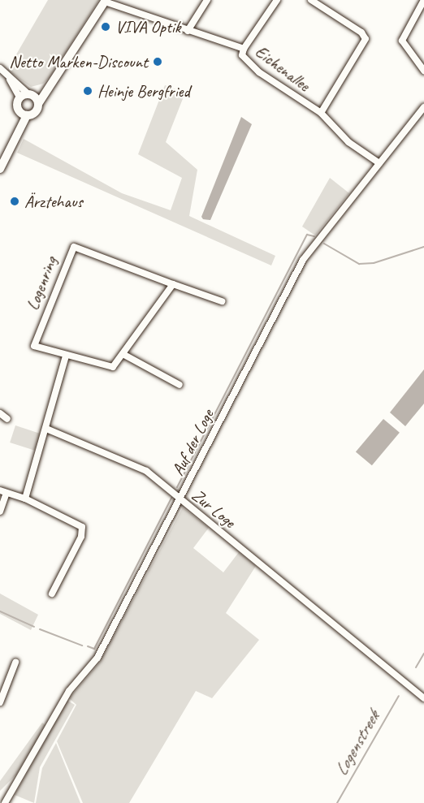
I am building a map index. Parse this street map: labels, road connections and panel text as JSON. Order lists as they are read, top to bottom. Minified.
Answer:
{"streets":{"street":["Eichenallee","Logenring","Auf der Loge","Zur Loge"]},"crossings":[["Eichenallee","Auf der Loge"],["Auf der Loge","Zur Loge"]],"water":["Logenstreek"],"places":["VIVA Optik","Netto Marken-Discount","Heinje Bergfried","Ärztehaus"]}
